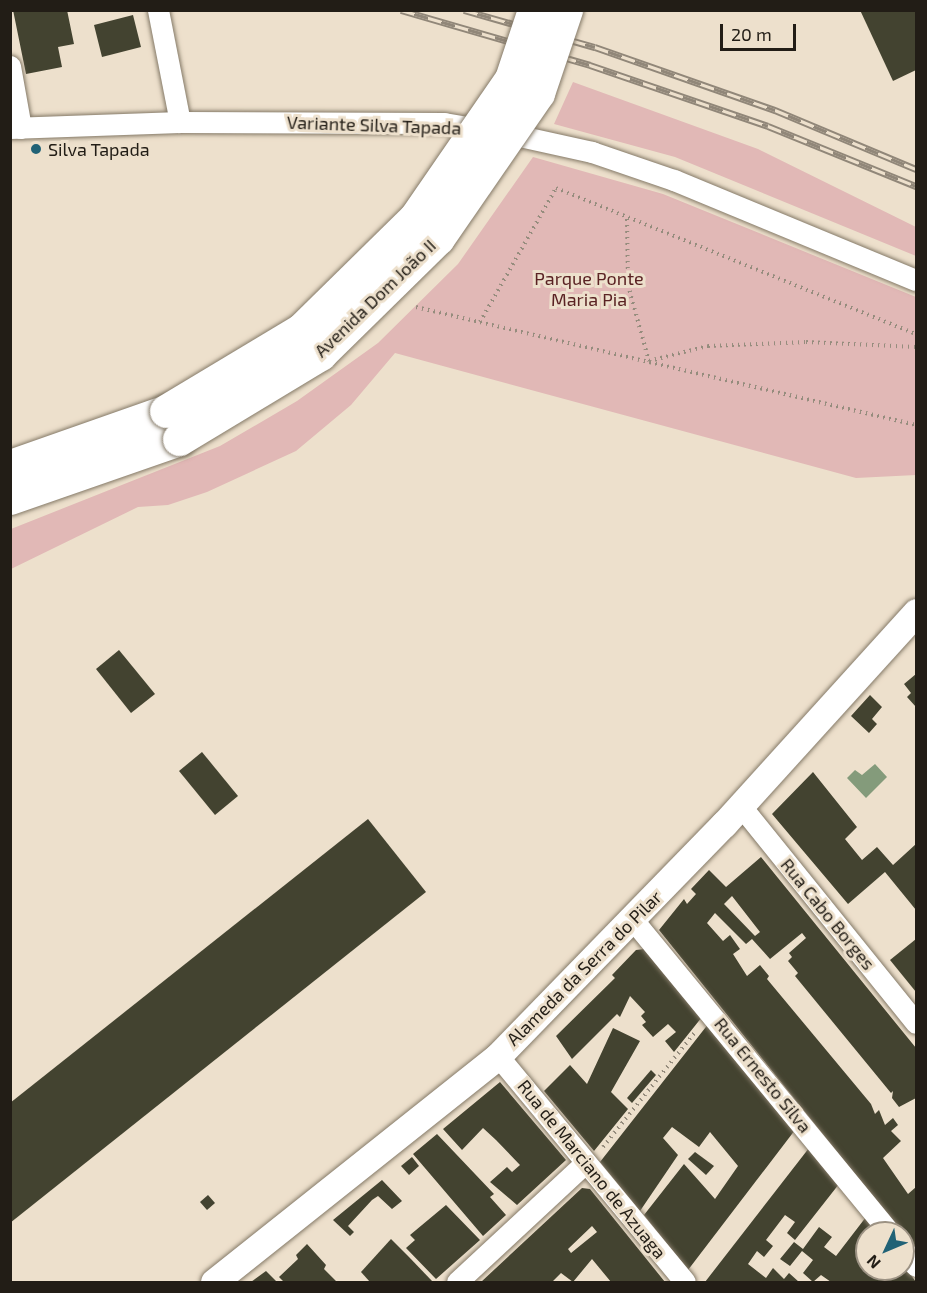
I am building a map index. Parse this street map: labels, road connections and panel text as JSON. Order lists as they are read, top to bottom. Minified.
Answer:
{"streets":{"main road":["Avenida Dom João II"],"street":["Variante Silva Tapada","Rua Cabo Borges","Alameda da Serra do Pilar","Rua Ernesto Silva","Rua de Marciano de Azuaga"]},"crossings":[["Rua Cabo Borges","Alameda da Serra do Pilar"],["Alameda da Serra do Pilar","Rua Ernesto Silva"],["Alameda da Serra do Pilar","Rua de Marciano de Azuaga"]],"parks":["Parque Ponte Maria Pia"],"places":["Silva Tapada"],"scale_bar":"20 m","north":"bottom left"}
